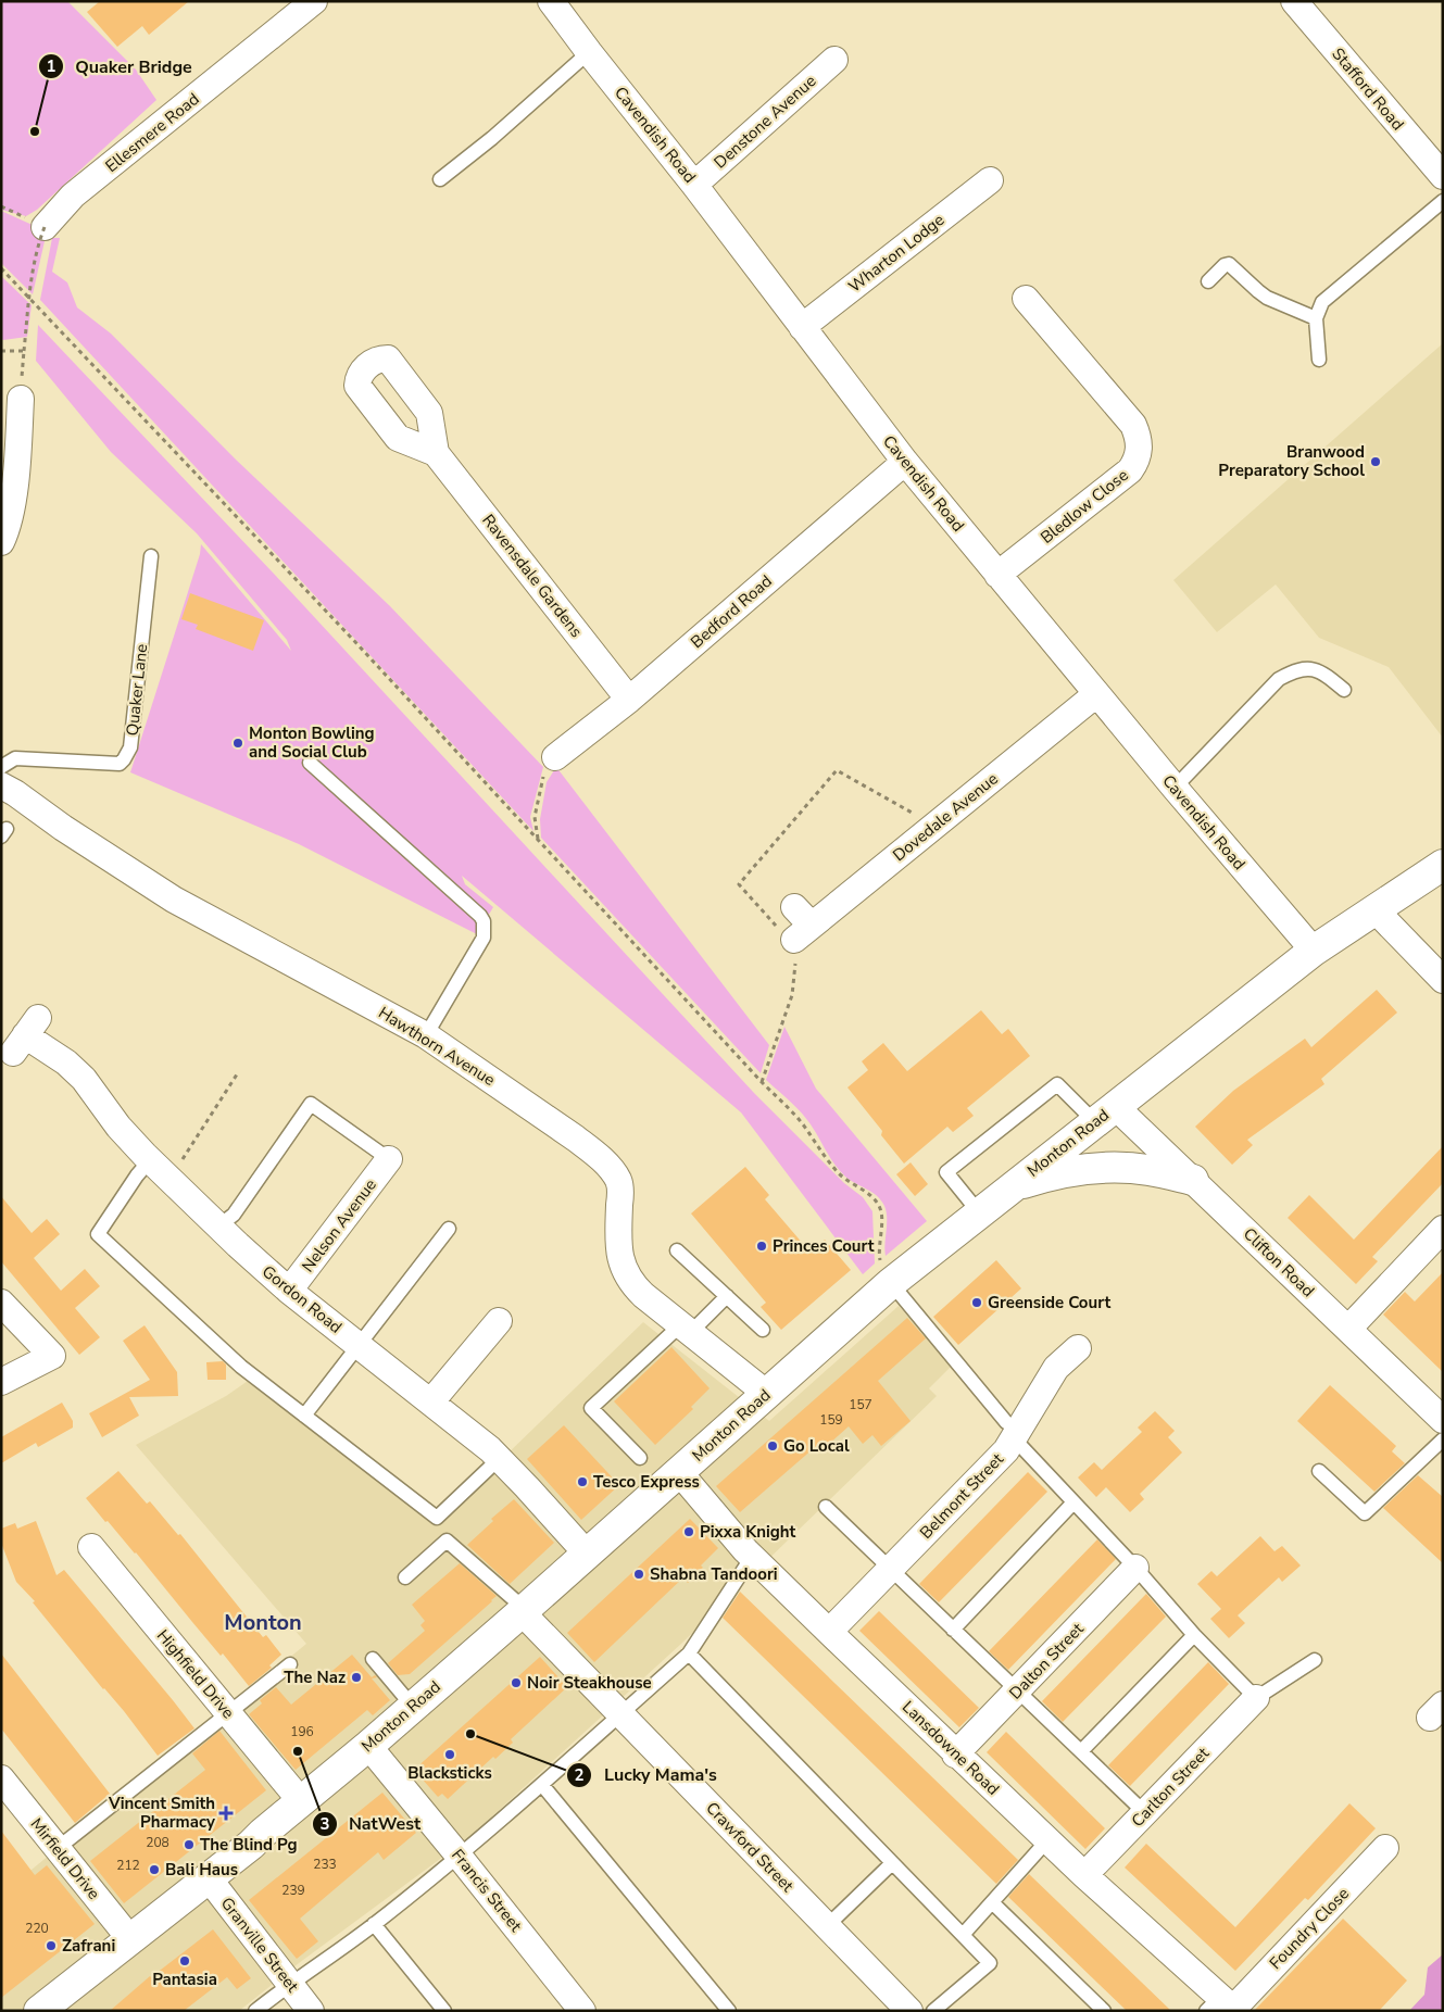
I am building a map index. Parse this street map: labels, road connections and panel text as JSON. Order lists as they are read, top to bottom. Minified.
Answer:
{"streets":{"main road":["Monton Road"],"street":["Stafford Road","Denstone Avenue","Ellesmere Road","Cavendish Road","Wharton Lodge","Bledlow Close","Ravensdale Gardens","Bedford Road","Dovedale Avenue","Hawthorn Avenue","Nelson Avenue","Clifton Road","Gordon Road","Belmont Street","Dalton Street","Highfield Drive","Lansdowne Road","Carlton Street","Crawford Street","Mirfield Drive","Francis Street","Foundry Close","Granville Street"],"lane":["Quaker Lane"]},"crossings":[["Denstone Avenue","Cavendish Road"],["Cavendish Road","Wharton Lodge"],["Cavendish Road","Bledlow Close"],["Cavendish Road","Bedford Road"],["Cavendish Road","Dovedale Avenue"],["Cavendish Road","Monton Road"],["Ravensdale Gardens","Bedford Road"],["Hawthorn Avenue","Monton Road"],["Monton Road","Clifton Road"],["Monton Road","Gordon Road"],["Monton Road","Highfield Drive"],["Monton Road","Lansdowne Road"],["Monton Road","Crawford Street"],["Monton Road","Mirfield Drive"],["Monton Road","Francis Street"],["Monton Road","Granville Street"],["Nelson Avenue","Gordon Road"],["Belmont Street","Lansdowne Road"],["Dalton Street","Lansdowne Road"],["Lansdowne Road","Carlton Street"],["Lansdowne Road","Foundry Close"]],"districts":["Monton"],"places":{"other":["Quaker Bridge","Branwood Preparatory School","Monton Bowling and Social Club","Princes Court","Greenside Court","Go Local","Tesco Express","Pixxa Knight","Shabna Tandoori","The Naz","Noir Steakhouse","Lucky Mama's","NatWest","Blacksticks","The Blind Pg","Bali Haus","Zafrani","Pantasia"],"health":["Vincent Smith Pharmacy"]},"house_numbers":["157","159","196","208","233","212","239","220"]}
